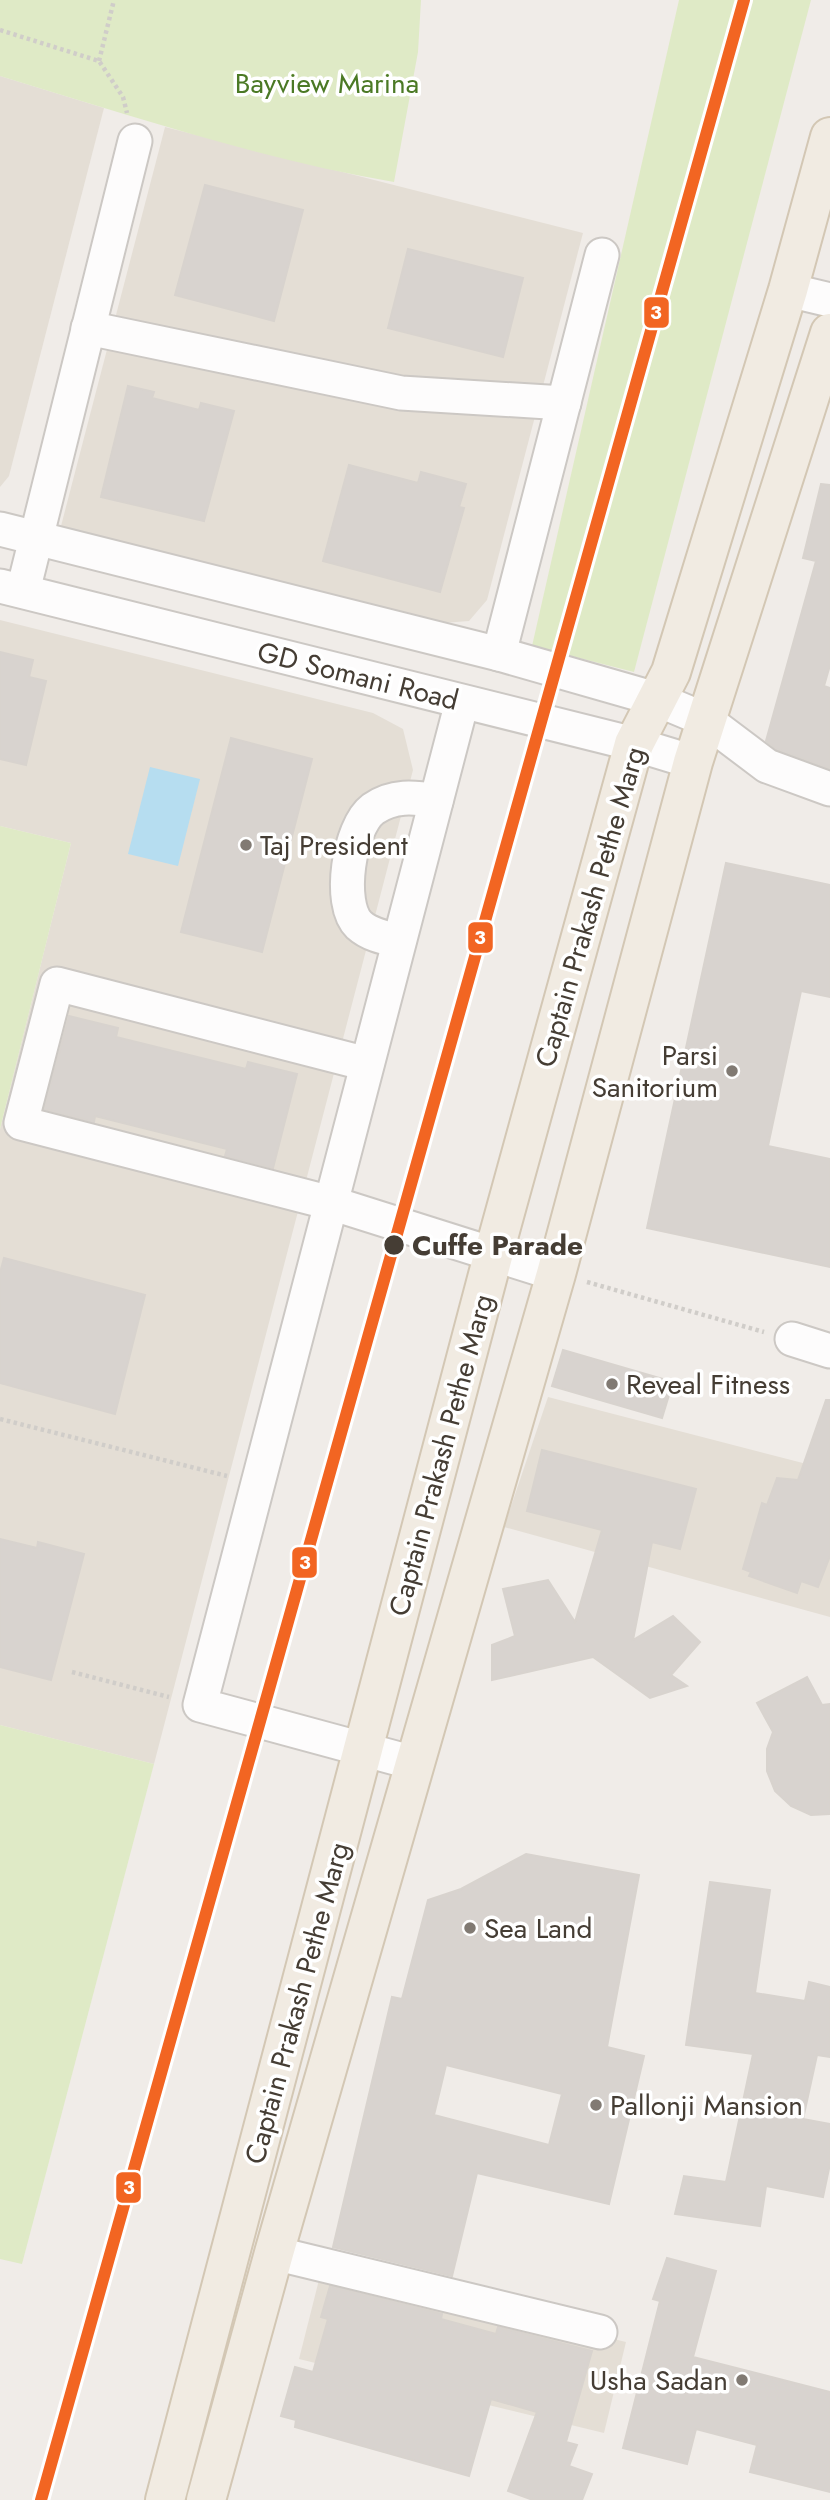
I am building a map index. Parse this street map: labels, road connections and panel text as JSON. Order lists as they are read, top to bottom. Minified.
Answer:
{"streets":{"main road":["Captain Prakash Pethe Marg"],"street":["GD Somani Road"]},"crossings":[["GD Somani Road","Captain Prakash Pethe Marg"]],"parks":["Bayview Marina"],"places":["Taj President","Parsi Sanitorium","Cuffe Parade","Reveal Fitness","Sea Land","Pallonji Mansion","Usha Sadan"],"lines":["transit line 3"]}
